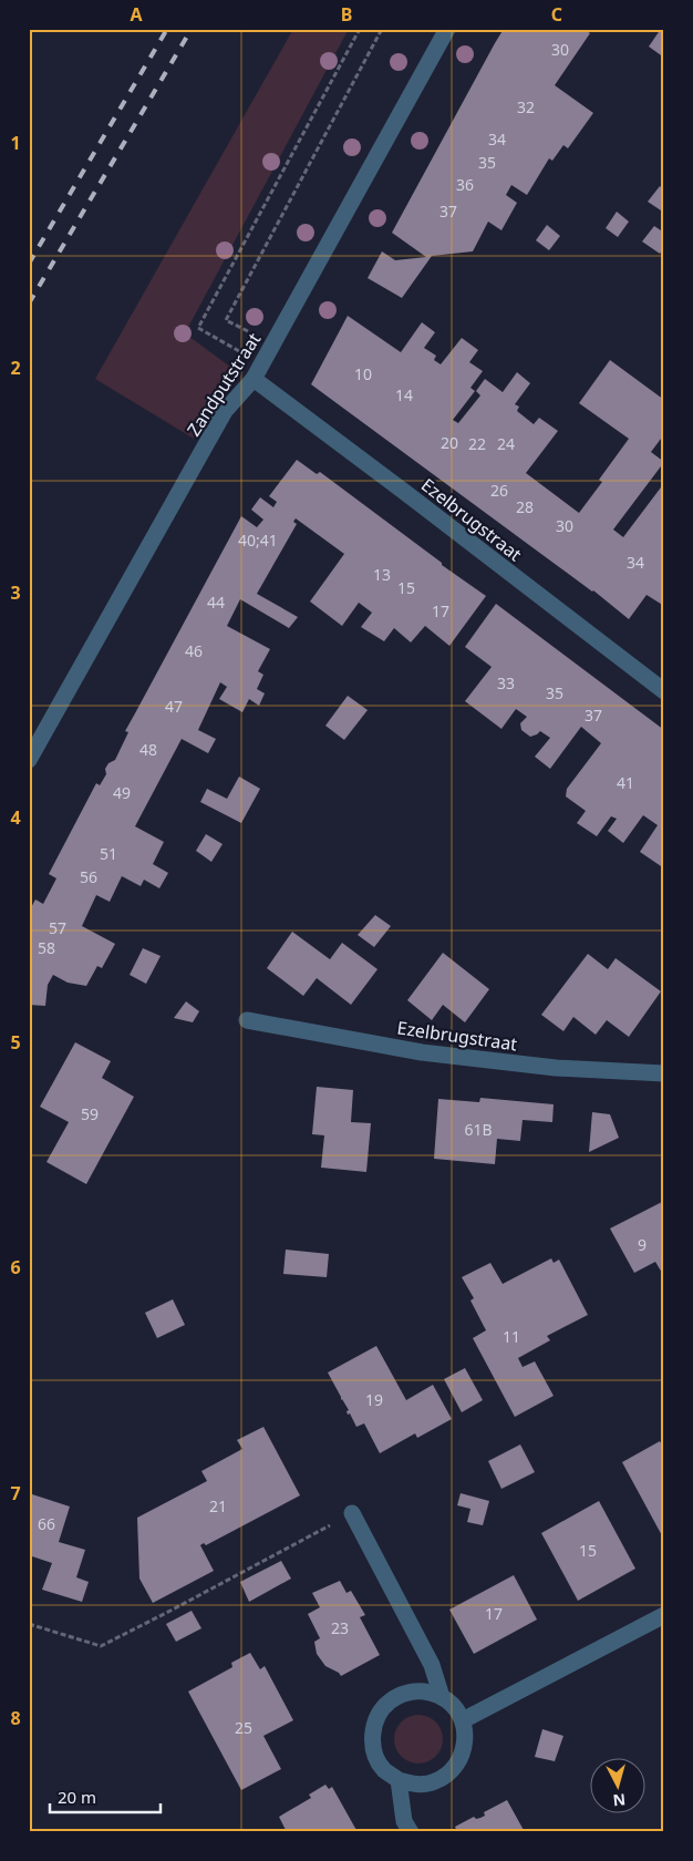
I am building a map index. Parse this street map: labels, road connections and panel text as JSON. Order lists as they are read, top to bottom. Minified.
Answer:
{"streets":{"street":["Zandputstraat","Ezelbrugstraat"]},"crossings":[["Zandputstraat","Ezelbrugstraat"]],"house_numbers":["30","32","34","35","36","37","10","14","20","22","24","26","28","30","40;41","34","13","15","44","17","46","33","35","47","37","48","41","49","51","56","57","58","59","61B","9","11","19","21","66","15","17","23","25"],"scale_bar":"20 m","north":"bottom","grid":{"columns":["A","B","C"],"rows":["1","2","3","4","5","6","7","8"]}}
